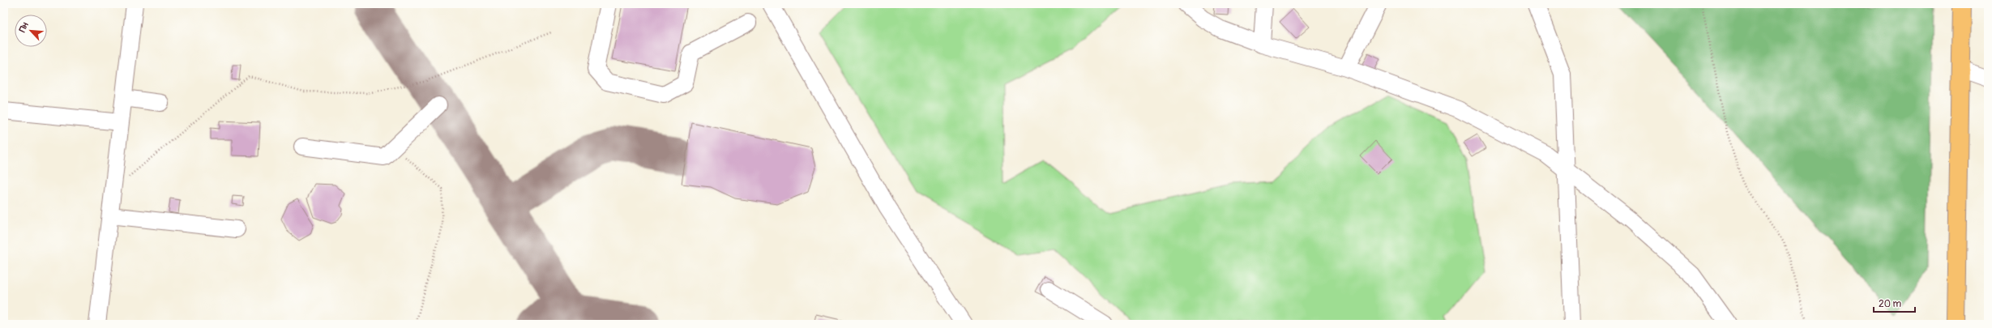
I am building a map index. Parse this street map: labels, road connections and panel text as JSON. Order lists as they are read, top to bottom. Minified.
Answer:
{"scale_bar":"20 m","north":"top left"}
